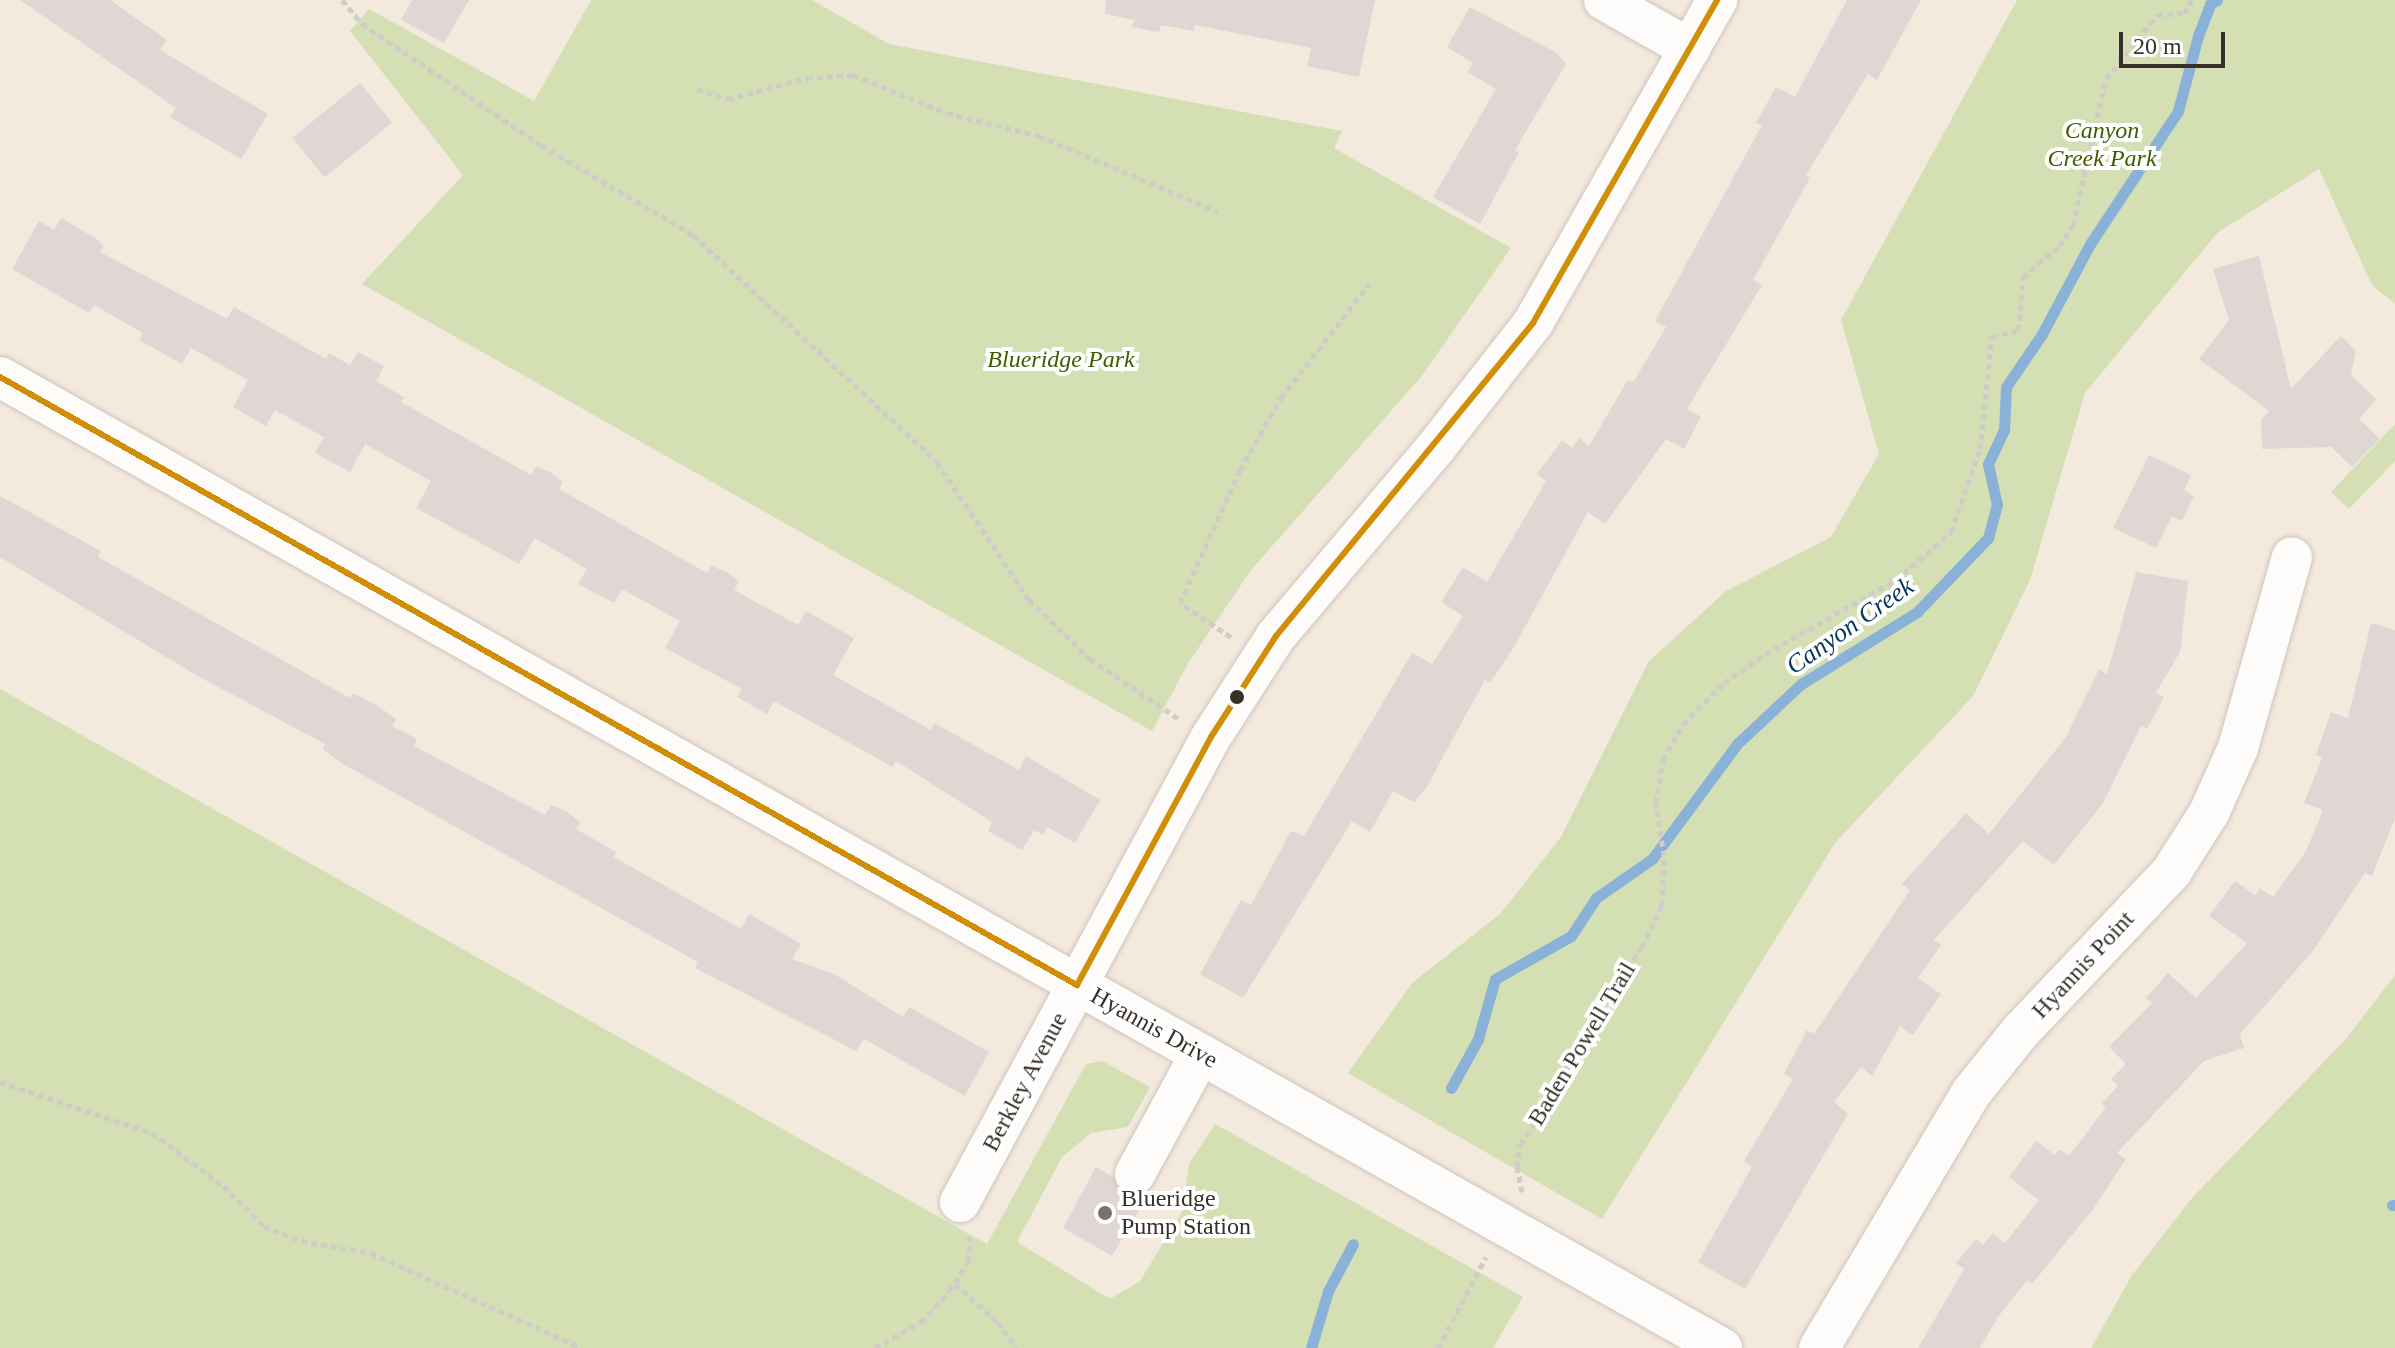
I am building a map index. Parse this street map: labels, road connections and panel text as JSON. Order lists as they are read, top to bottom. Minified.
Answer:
{"streets":{"street":["Hyannis Point","Hyannis Drive","Berkley Avenue"],"path":["Baden Powell Trail"]},"crossings":[["Hyannis Drive","Berkley Avenue"]],"water":["Canyon Creek"],"parks":["Canyon Creek Park","Blueridge Park"],"places":["Blueridge Pump Station"],"scale_bar":"20 m"}
